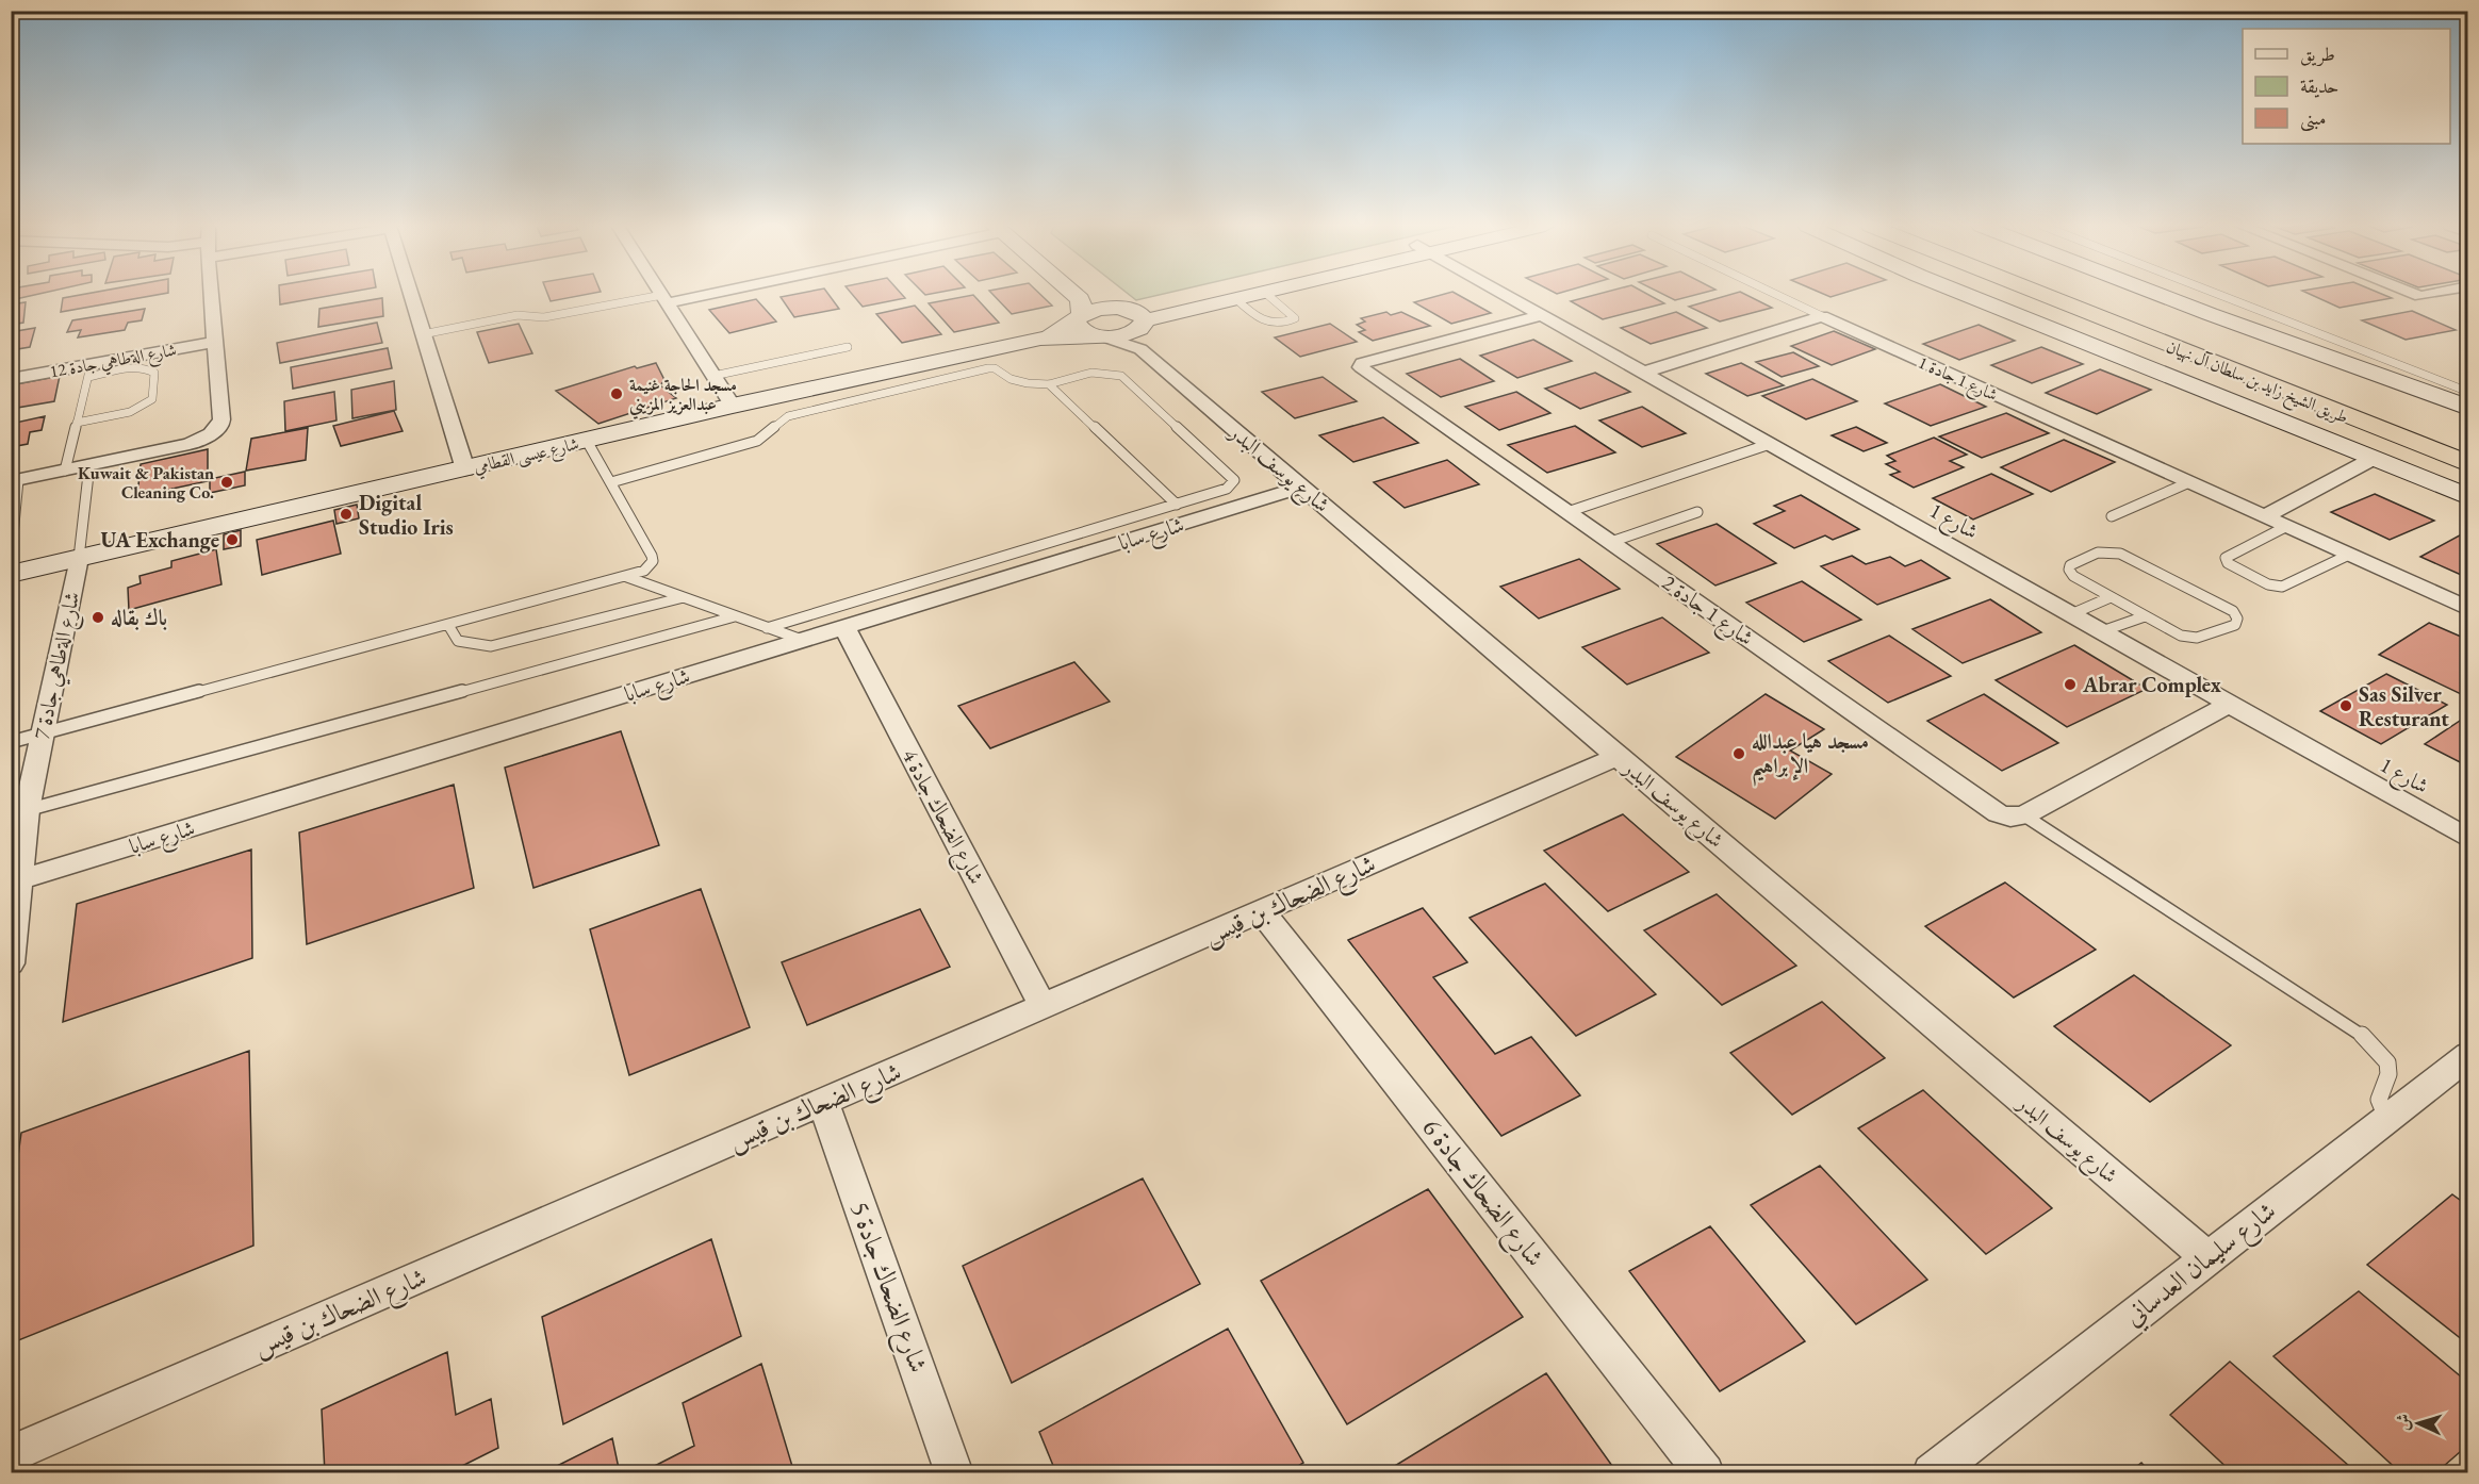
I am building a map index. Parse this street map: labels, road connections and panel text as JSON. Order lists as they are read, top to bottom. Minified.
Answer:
{"streets":{"highway":["طريق الشيخ زايد بن سلطان آل نهيان"],"street":["شارع الةطاهي جادة 12","شارع 1 جادة 1","شارع عيسى القطامي","شارع يوسف البدر","شارع 1","شارع سابا","شارع 1 جادة 2","شارع الةطاهي جادة 7","شارع الضحاك جادة 4","شارع الضحاك بن قيس","شارع الضحاك جادة 6","شارع سليمان العدساني","شارع الضحاك جادة 5"]},"crossings":[["شارع عيسى القطامي","شارع يوسف البدر"],["شارع عيسى القطامي","شارع الةطاهي جادة 7"],["شارع يوسف البدر","شارع سابا"],["شارع يوسف البدر","شارع الضحاك بن قيس"],["شارع يوسف البدر","شارع سليمان العدساني"],["شارع 1","شارع 1 جادة 2"],["شارع سابا","شارع الةطاهي جادة 7"],["شارع سابا","شارع الضحاك جادة 4"],["شارع الضحاك جادة 4","شارع الضحاك بن قيس"],["شارع الضحاك بن قيس","شارع الضحاك جادة 6"],["شارع الضحاك بن قيس","شارع الضحاك جادة 5"]],"places":["مسجد الحاجة غنيمة عبدالعزيز المزيني","Kuwait & Pakistan Cleaning Co.","Digital Studio Iris","UA Exchange","باك بقاله","Abrar Complex","Sas Silver Resturant","مسجد هيا عبدالله الإبراهيم"],"legend":["طريق","حديقة","مبنى"],"north":"left"}
